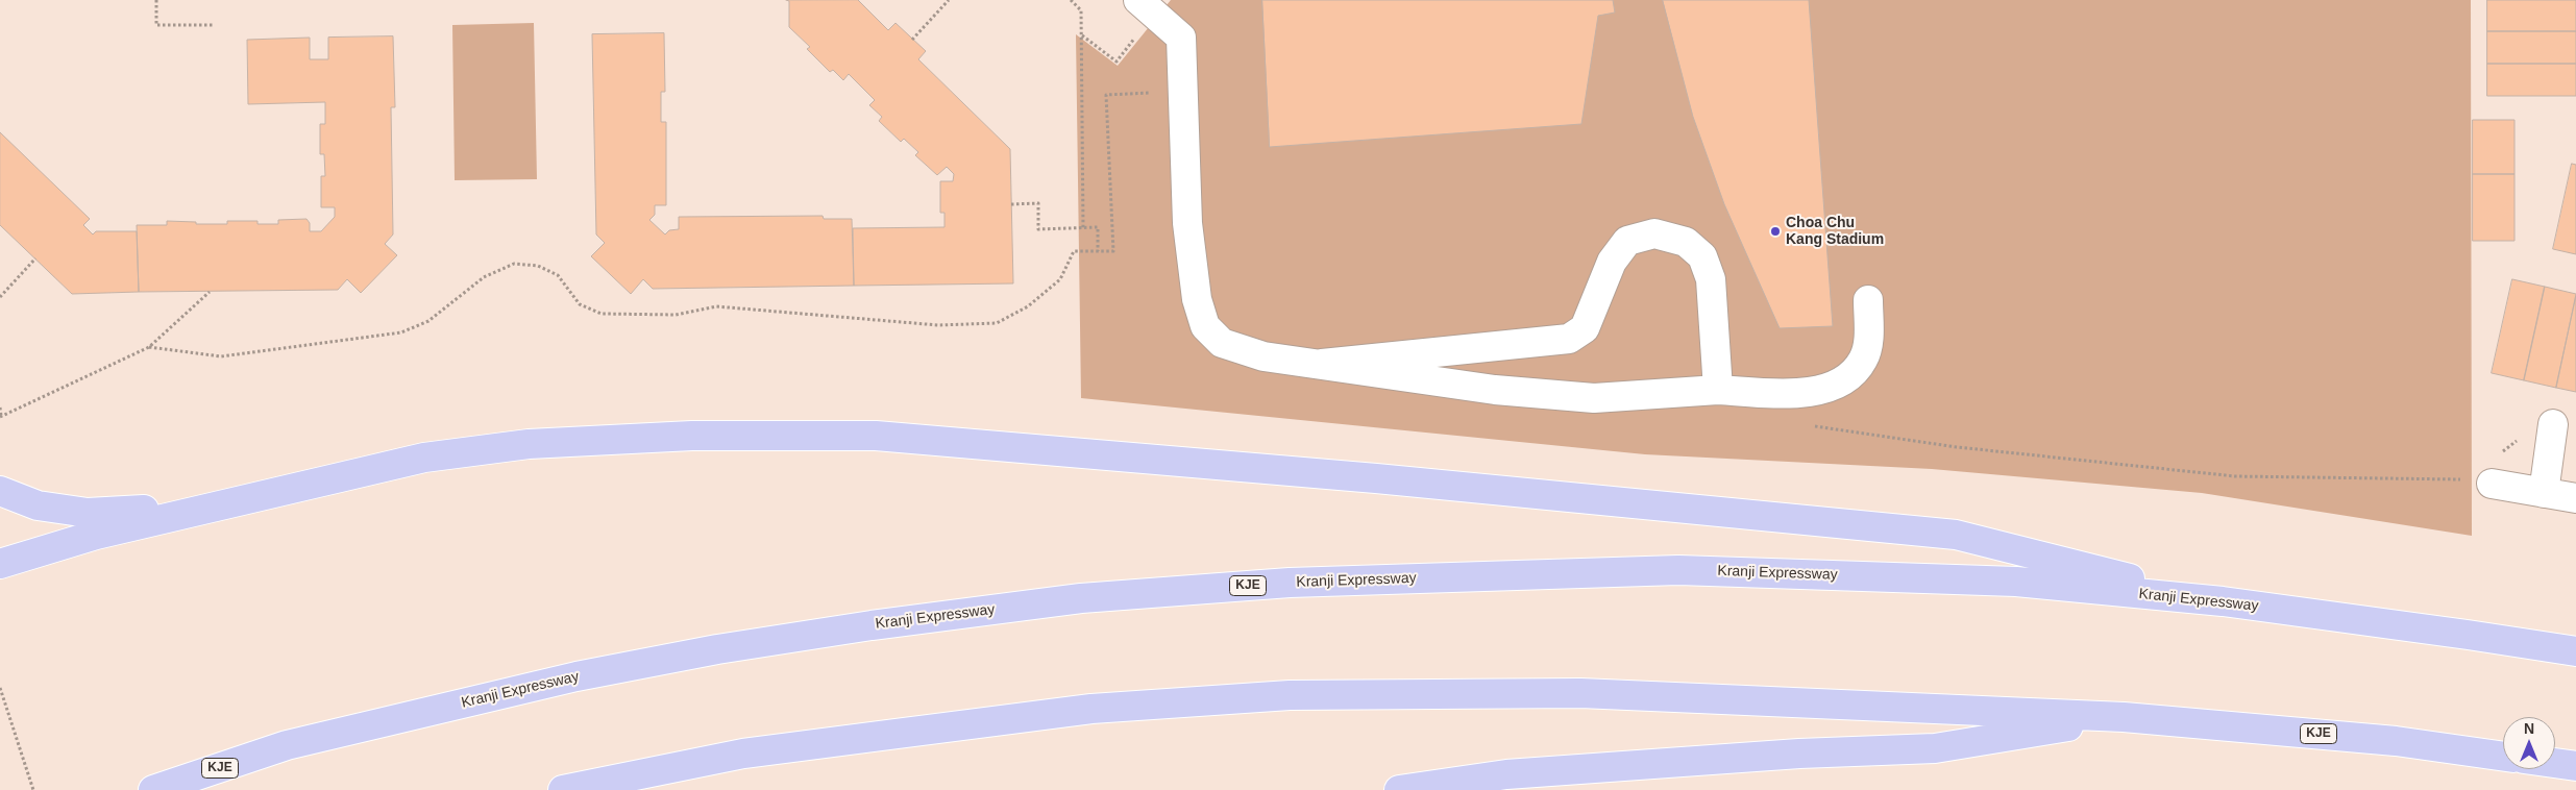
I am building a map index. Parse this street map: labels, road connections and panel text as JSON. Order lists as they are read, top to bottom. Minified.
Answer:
{"streets":{"highway":["Kranji Expressway","KJE"]},"places":["Choa Chu Kang Stadium"],"north":"top"}
